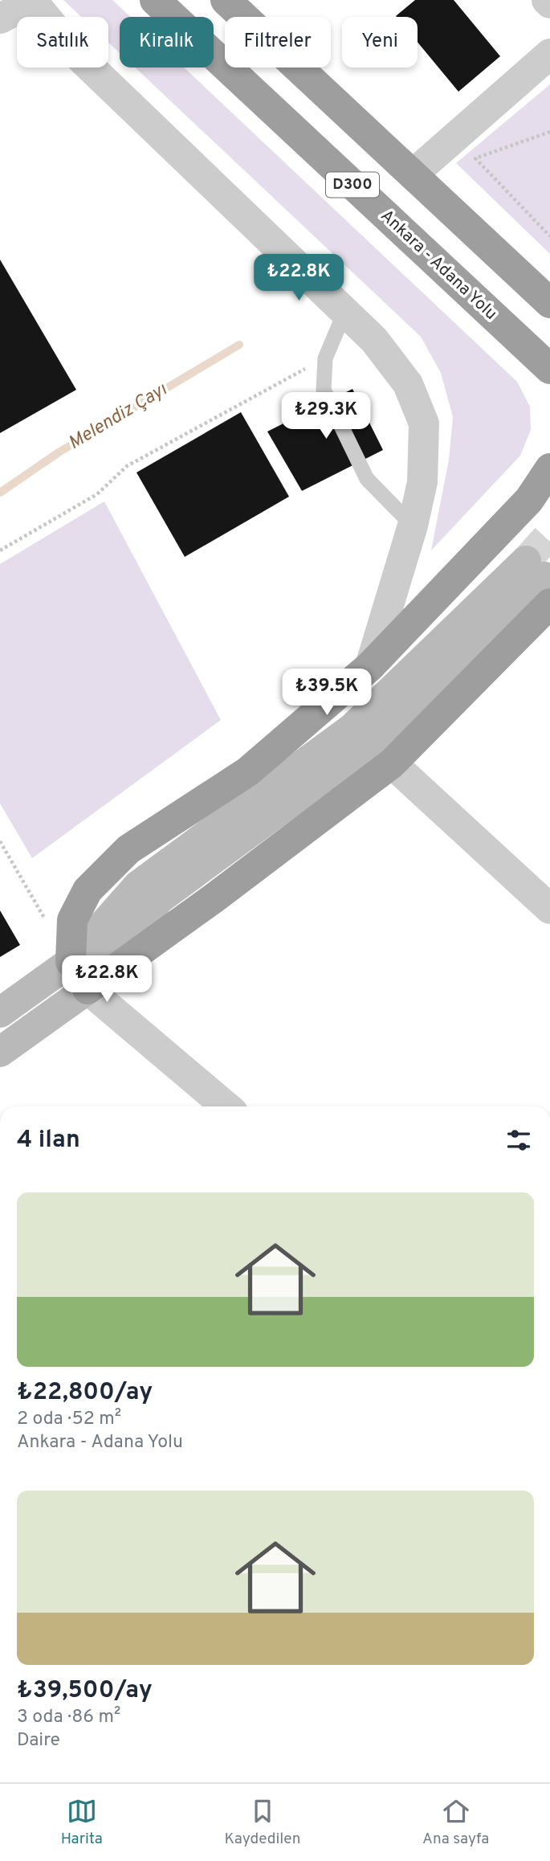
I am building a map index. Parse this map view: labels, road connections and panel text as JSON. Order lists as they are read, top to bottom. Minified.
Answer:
{"streets":{"highway":["D300","Ankara - Adana Yolu"]},"water":["Melendiz Çayı"],"page":{"chip":["Satılık","Kiralık","Filtreler","Yeni"],"price":["₺22.8K","₺29.3K","₺39.5K","₺22.8K"],"heading":"4 ilan","list":[{"name":"₺22,800/ay","note":"2 oda · 52 m² · Ankara - Adana Yolu"},{"name":"₺39,500/ay","note":"3 oda · 86 m² · Daire"}],"tabs":["Harita","Kaydedilen","Ana sayfa"]}}
